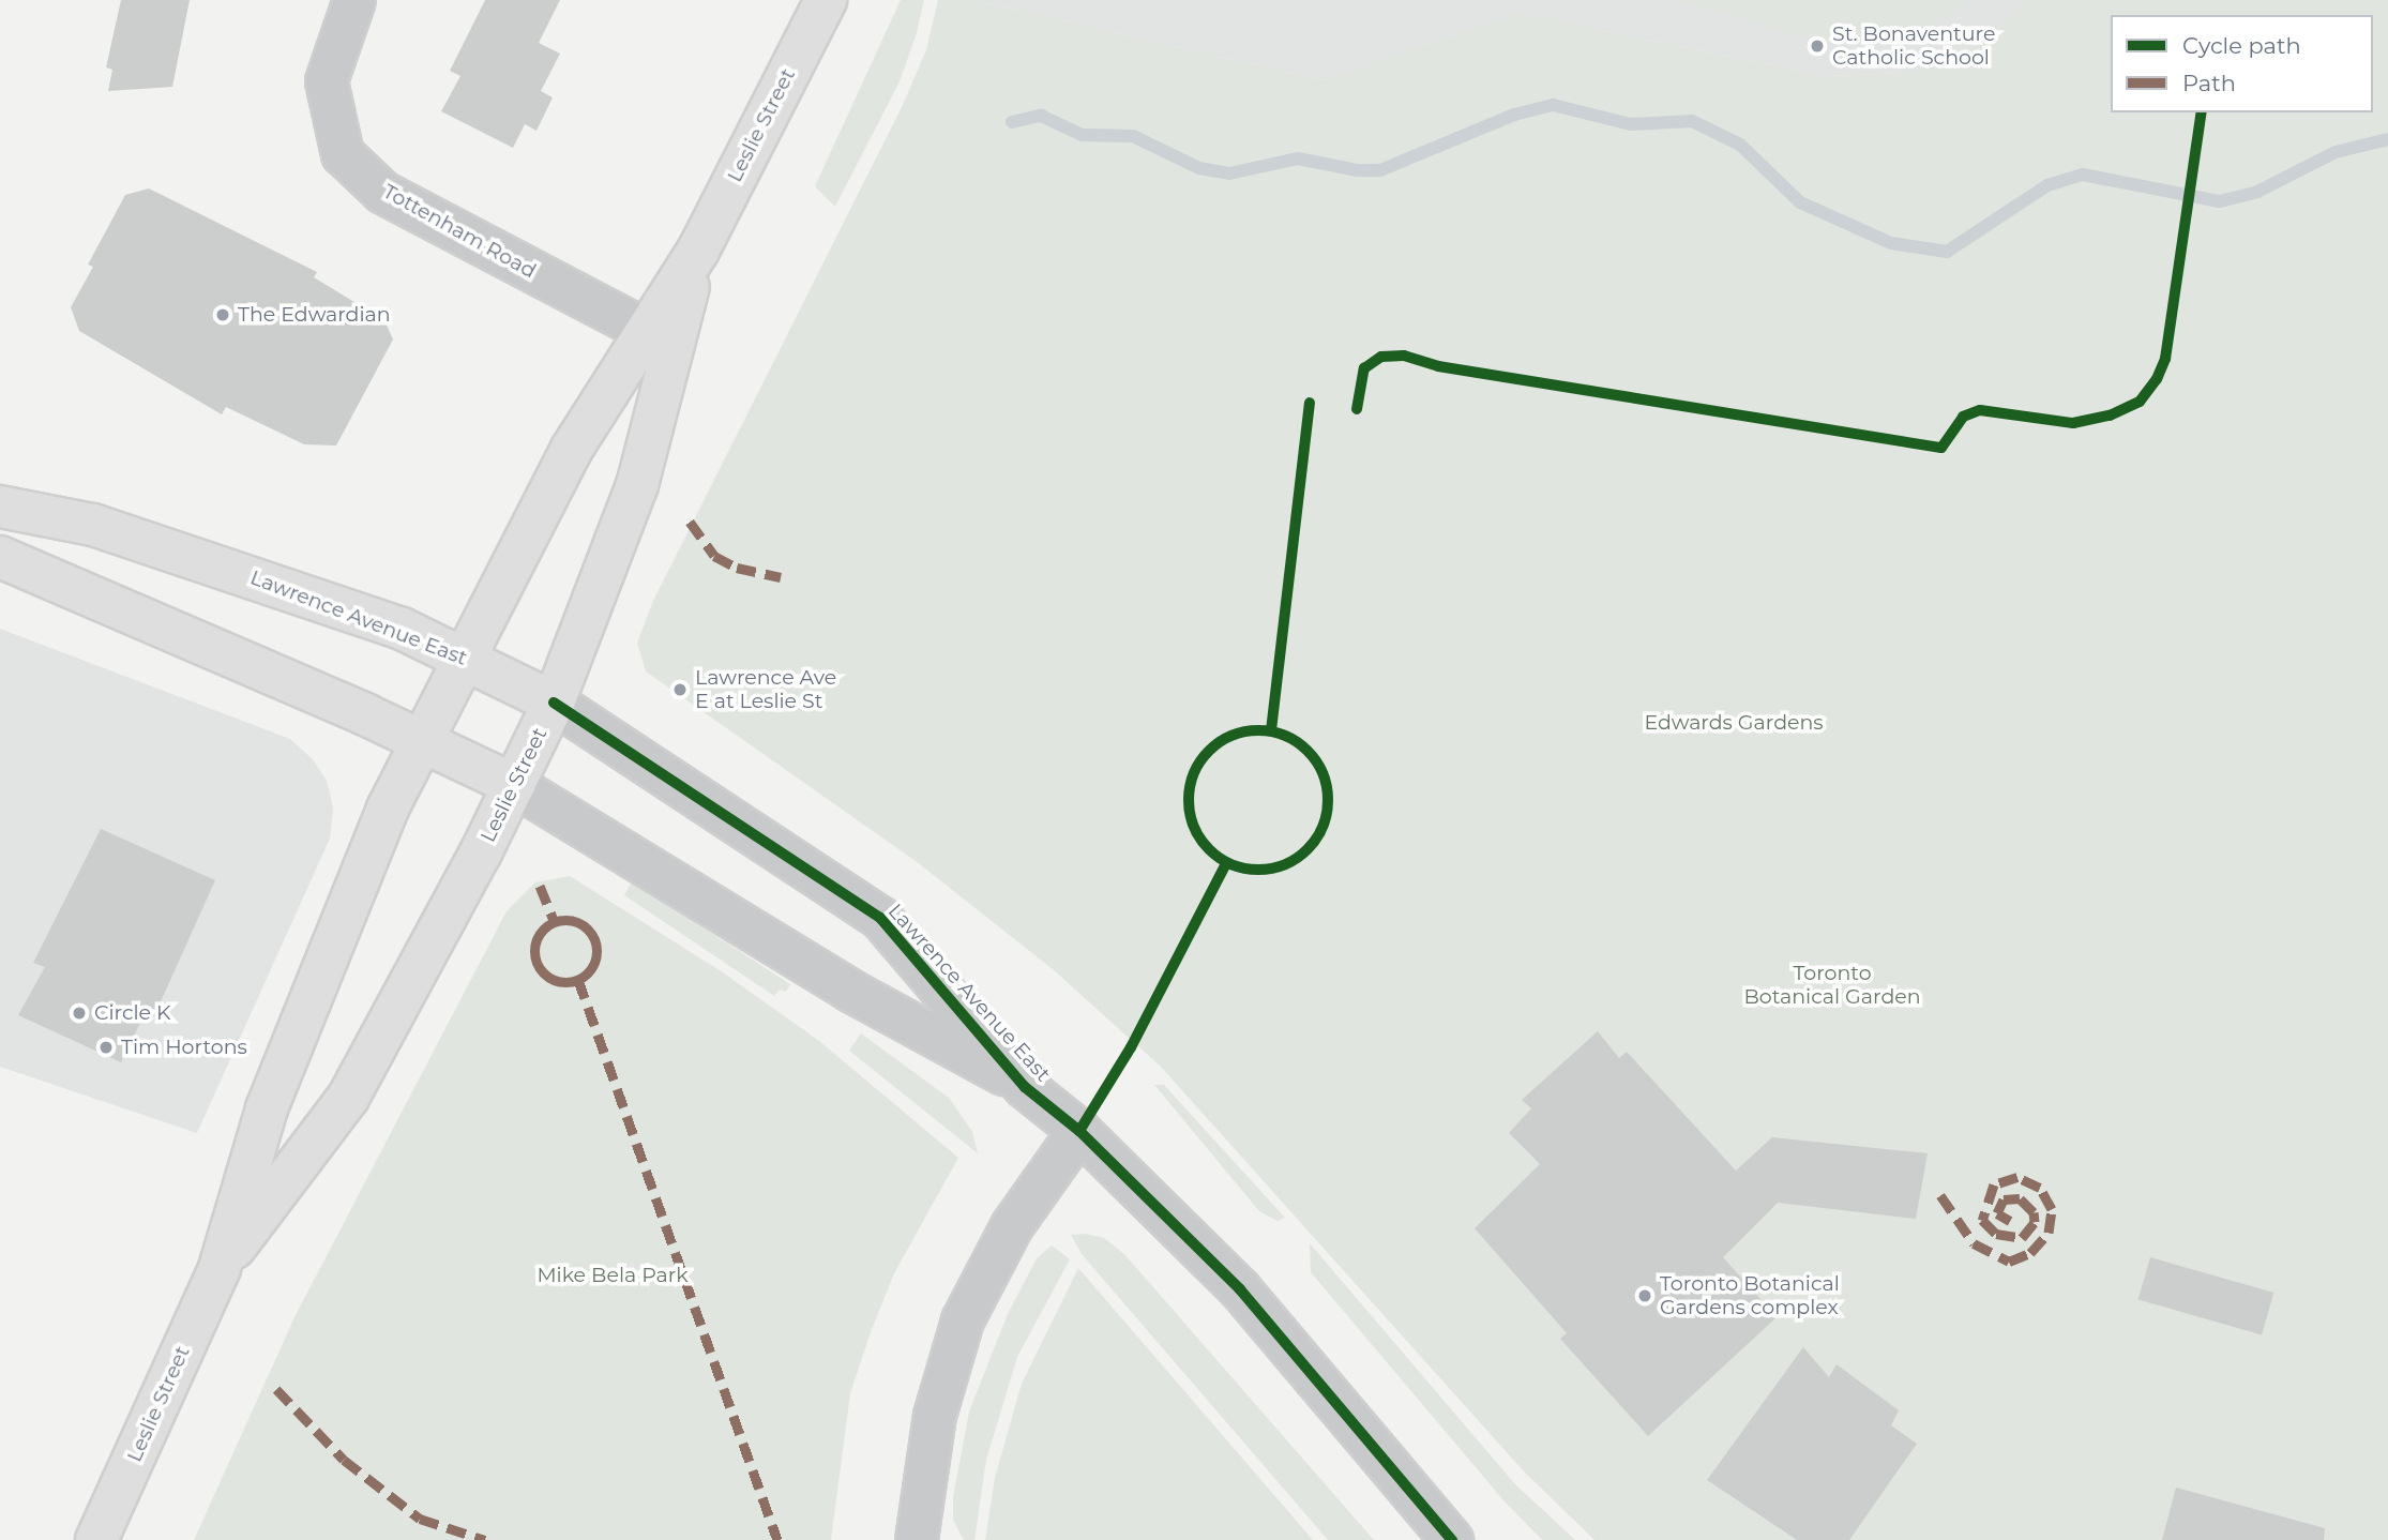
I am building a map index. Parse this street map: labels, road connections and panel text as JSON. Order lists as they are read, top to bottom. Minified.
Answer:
{"streets":{"main road":["Leslie Street","Lawrence Avenue East"],"street":["Tottenham Road"]},"crossings":[["Leslie Street","Tottenham Road"],["Leslie Street","Lawrence Avenue East"]],"parks":["Edwards Gardens","Toronto Botanical Garden","Mike Bela Park"],"places":["St. Bonaventure Catholic School","The Edwardian","Lawrence Ave E at Leslie St","Circle K","Tim Hortons","Toronto Botanical Gardens complex"],"legend":["Cycle path","Path"]}
